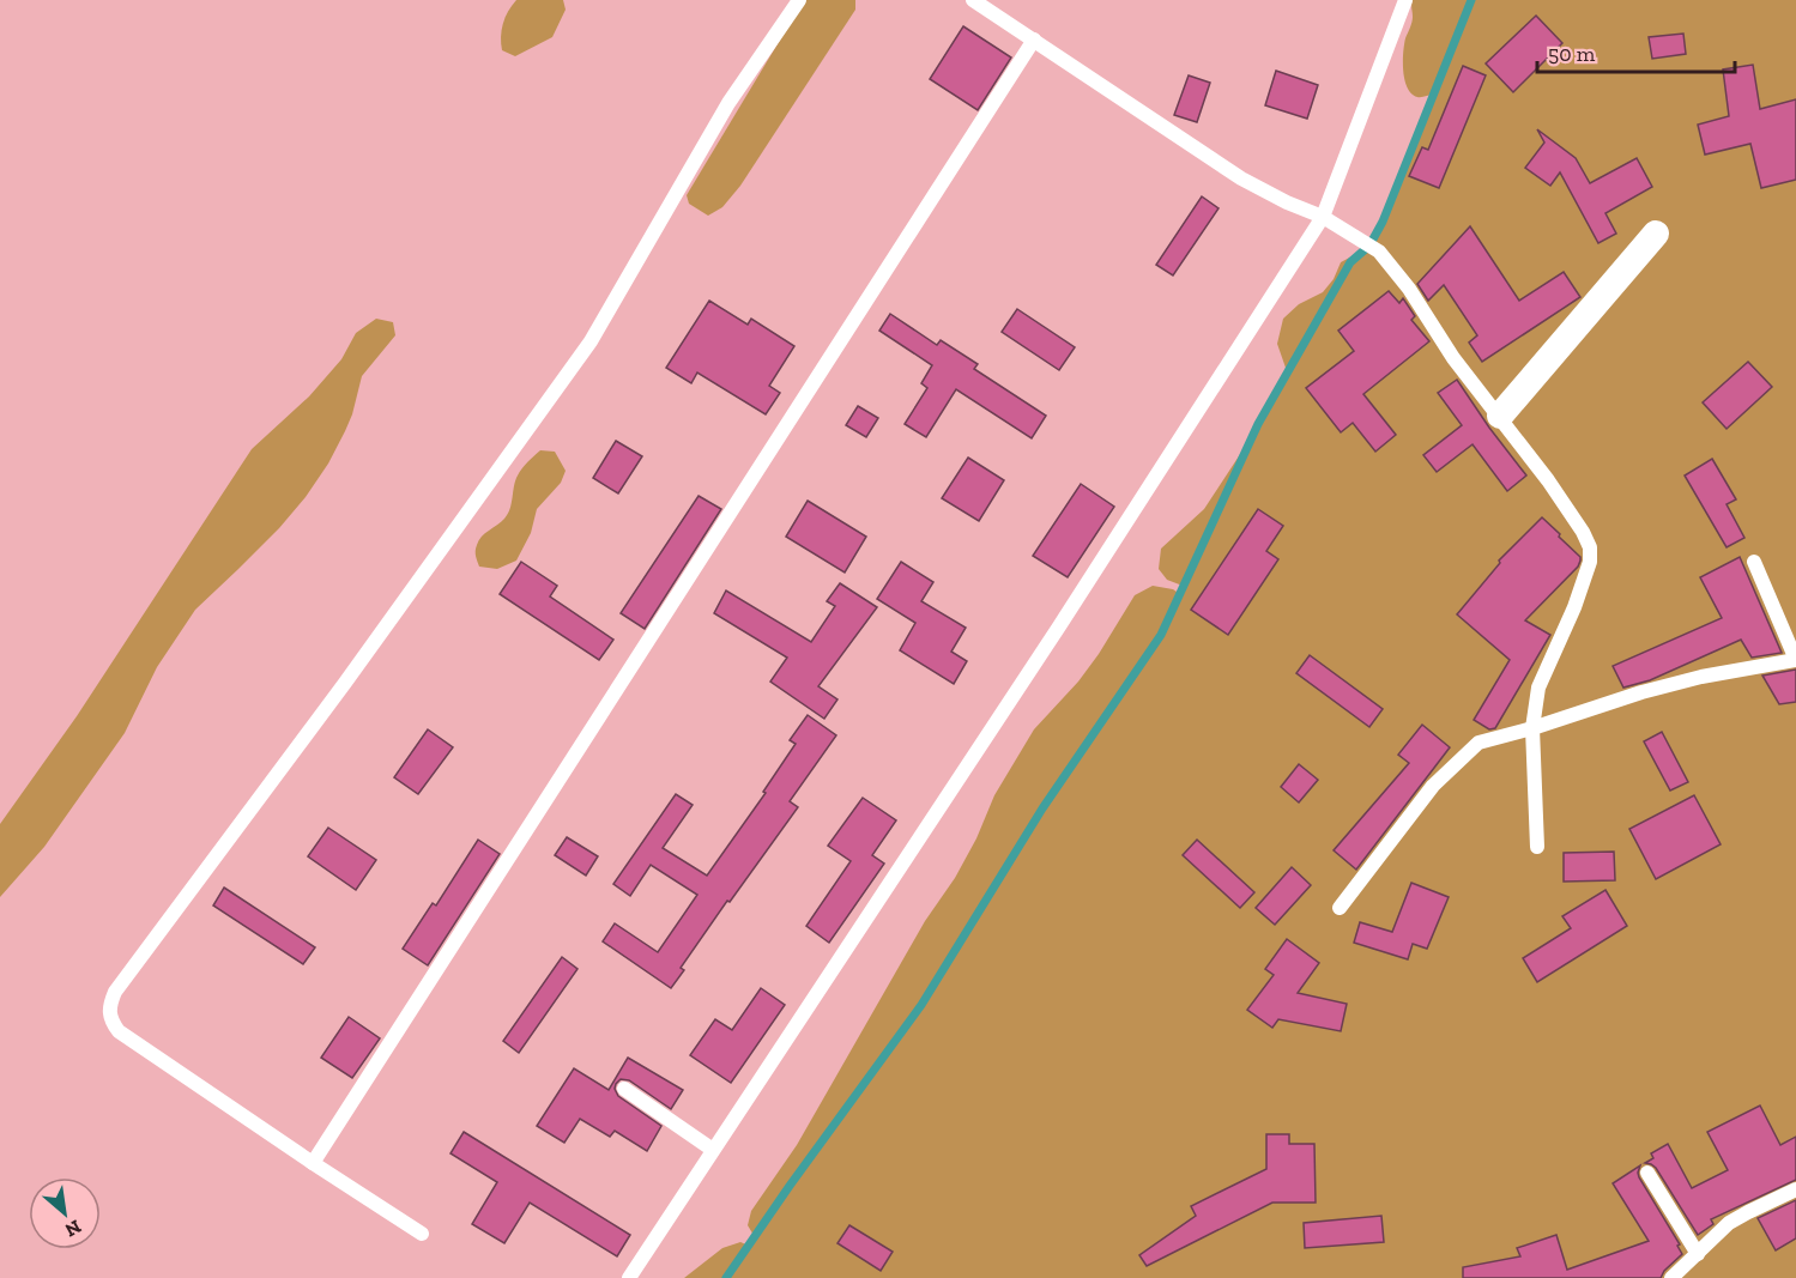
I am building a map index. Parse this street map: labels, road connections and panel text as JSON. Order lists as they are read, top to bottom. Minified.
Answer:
{"scale_bar":"50 m","north":"bottom right"}
